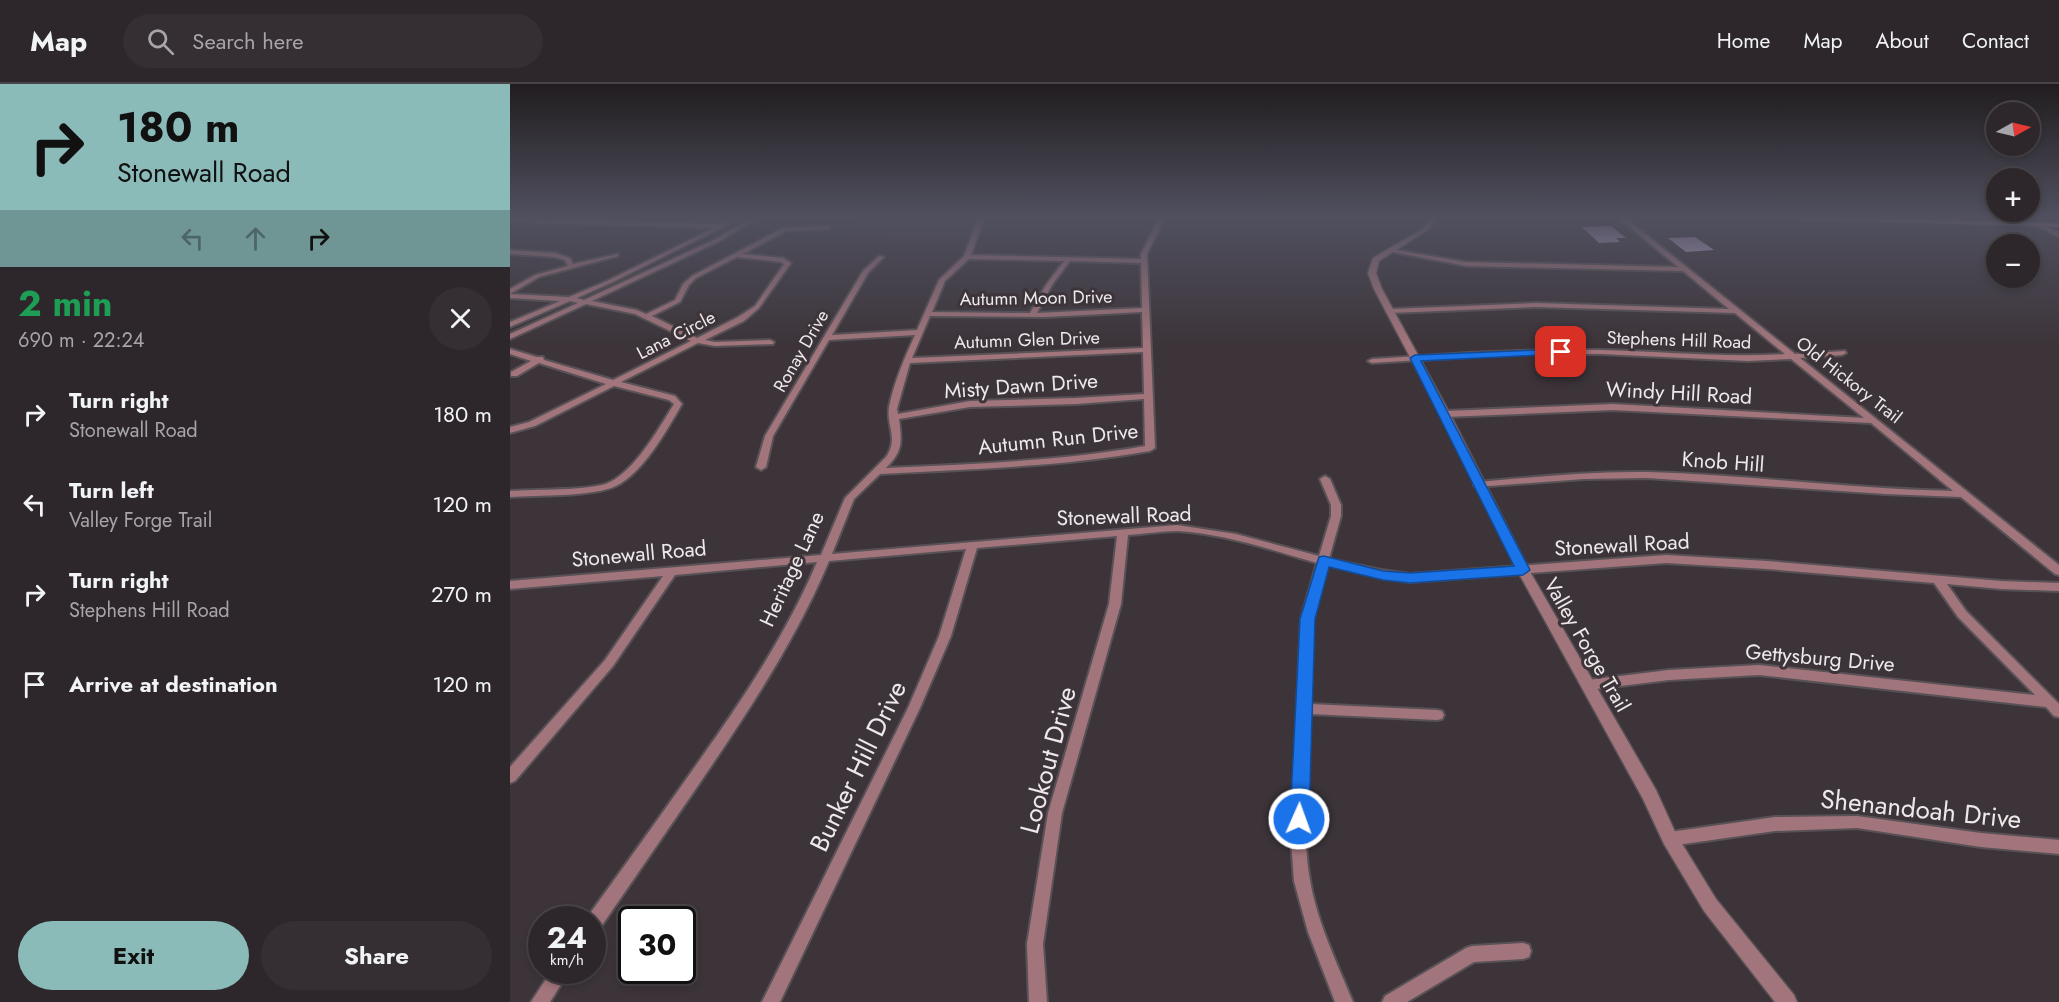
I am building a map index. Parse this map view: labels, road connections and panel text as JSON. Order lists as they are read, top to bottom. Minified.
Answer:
{"streets":{"street":["Autumn Moon Drive","Lana Circle","Autumn Glen Drive","Stephens Hill Road","Ronay Drive","Old Hickory Trail","Misty Dawn Drive","Windy Hill Road","Autumn Run Drive","Knob Hill","Stonewall Road","Heritage Lane","Valley Forge Trail","Gettysburg Drive","Lookout Drive","Bunker Hill Drive","Shenandoah Drive"]},"crossings":[["Autumn Moon Drive","Autumn Run Drive"],["Autumn Moon Drive","Heritage Lane"],["Autumn Glen Drive","Autumn Run Drive"],["Autumn Glen Drive","Heritage Lane"],["Stephens Hill Road","Old Hickory Trail"],["Stephens Hill Road","Valley Forge Trail"],["Old Hickory Trail","Windy Hill Road"],["Old Hickory Trail","Knob Hill"],["Misty Dawn Drive","Autumn Run Drive"],["Misty Dawn Drive","Heritage Lane"],["Windy Hill Road","Valley Forge Trail"],["Autumn Run Drive","Heritage Lane"],["Knob Hill","Valley Forge Trail"],["Stonewall Road","Heritage Lane"],["Stonewall Road","Valley Forge Trail"],["Stonewall Road","Lookout Drive"],["Stonewall Road","Bunker Hill Drive"],["Valley Forge Trail","Gettysburg Drive"],["Valley Forge Trail","Shenandoah Drive"]],"north":"right","page":{"header":"Map","search":"Search here","nav":["Home","Map","About","Contact"],"turn":["180 m","Stonewall Road"],"map_buttons":["+","−"],"heading":["2 min","690 m · 22:24"],"list":[{"name":"Turn right","note":"Stonewall Road","value":"180 m"},{"name":"Turn left","note":"Valley Forge Trail","value":"120 m"},{"name":"Turn right","note":"Stephens Hill Road","value":"270 m"},{"name":"Arrive at destination","value":"120 m"}],"speed":"24 km/h","limit":"30","buttons":["Exit","Share"]}}
